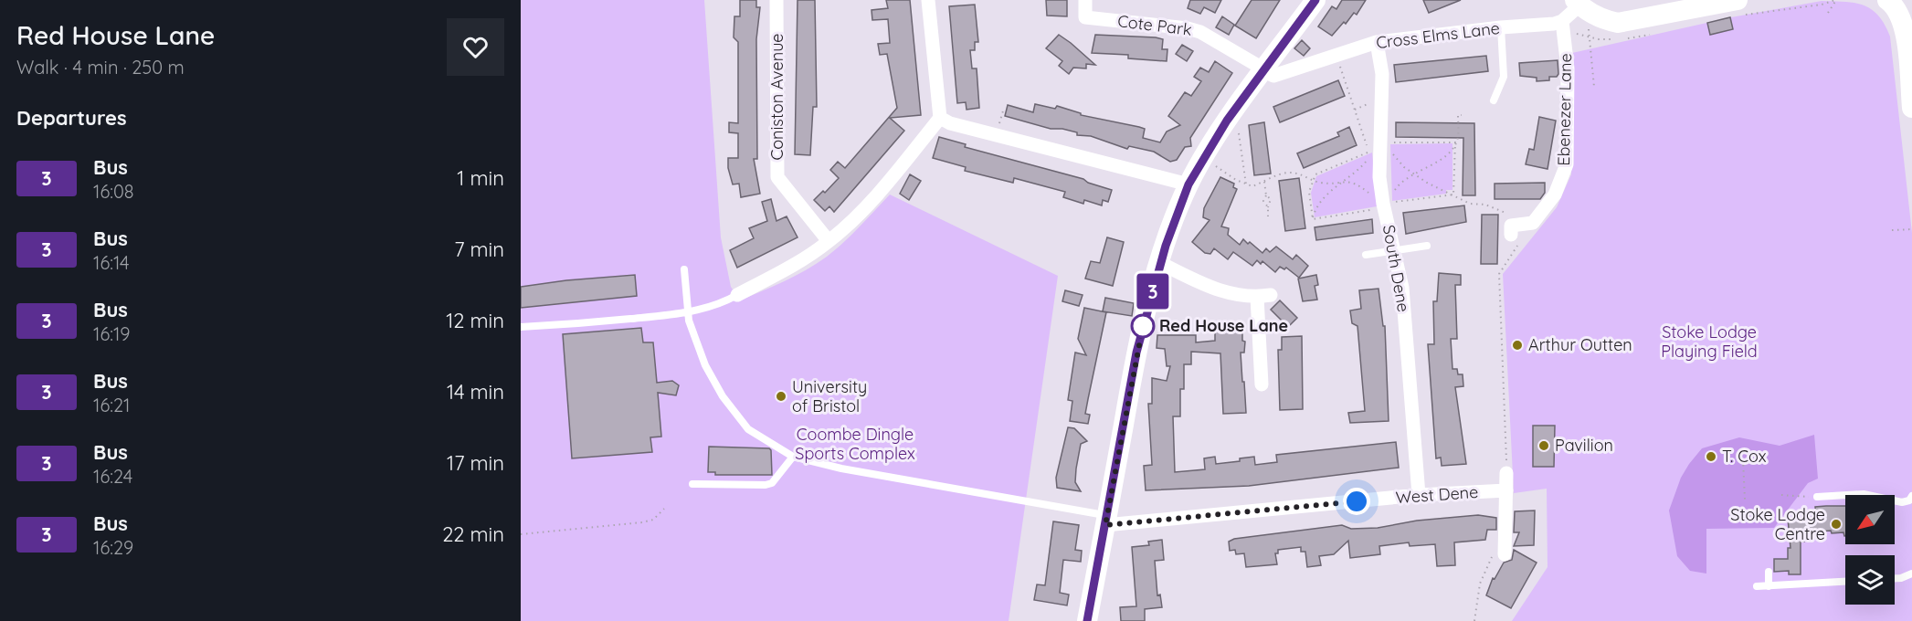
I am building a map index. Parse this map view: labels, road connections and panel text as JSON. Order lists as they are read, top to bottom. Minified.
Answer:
{"streets":{"street":["Cote Park","Cross Elms Lane","Coniston Avenue","Ebenezer Lane","South Dene","West Dene"]},"crossings":[["Cote Park","Cross Elms Lane"],["Cross Elms Lane","Ebenezer Lane"],["Cross Elms Lane","South Dene"],["South Dene","West Dene"]],"parks":["Stoke Lodge Playing Field","Coombe Dingle Sports Complex"],"places":["Red House Lane","Arthur Outten","University of Bristol","Pavilion","T. Cox","Stoke Lodge Centre"],"lines":["bus line 3"],"north":"bottom left","page":{"heading":[["Red House Lane","Walk · 4 min · 250 m"],"Departures"],"on_map":"3","list":[{"mark":"3","name":"Bus","note":"16:08","value":"1 min"},{"mark":"3","name":"Bus","note":"16:14","value":"7 min"},{"mark":"3","name":"Bus","note":"16:19","value":"12 min"},{"mark":"3","name":"Bus","note":"16:21","value":"14 min"},{"mark":"3","name":"Bus","note":"16:24","value":"17 min"},{"mark":"3","name":"Bus","note":"16:29","value":"22 min"}]}}
